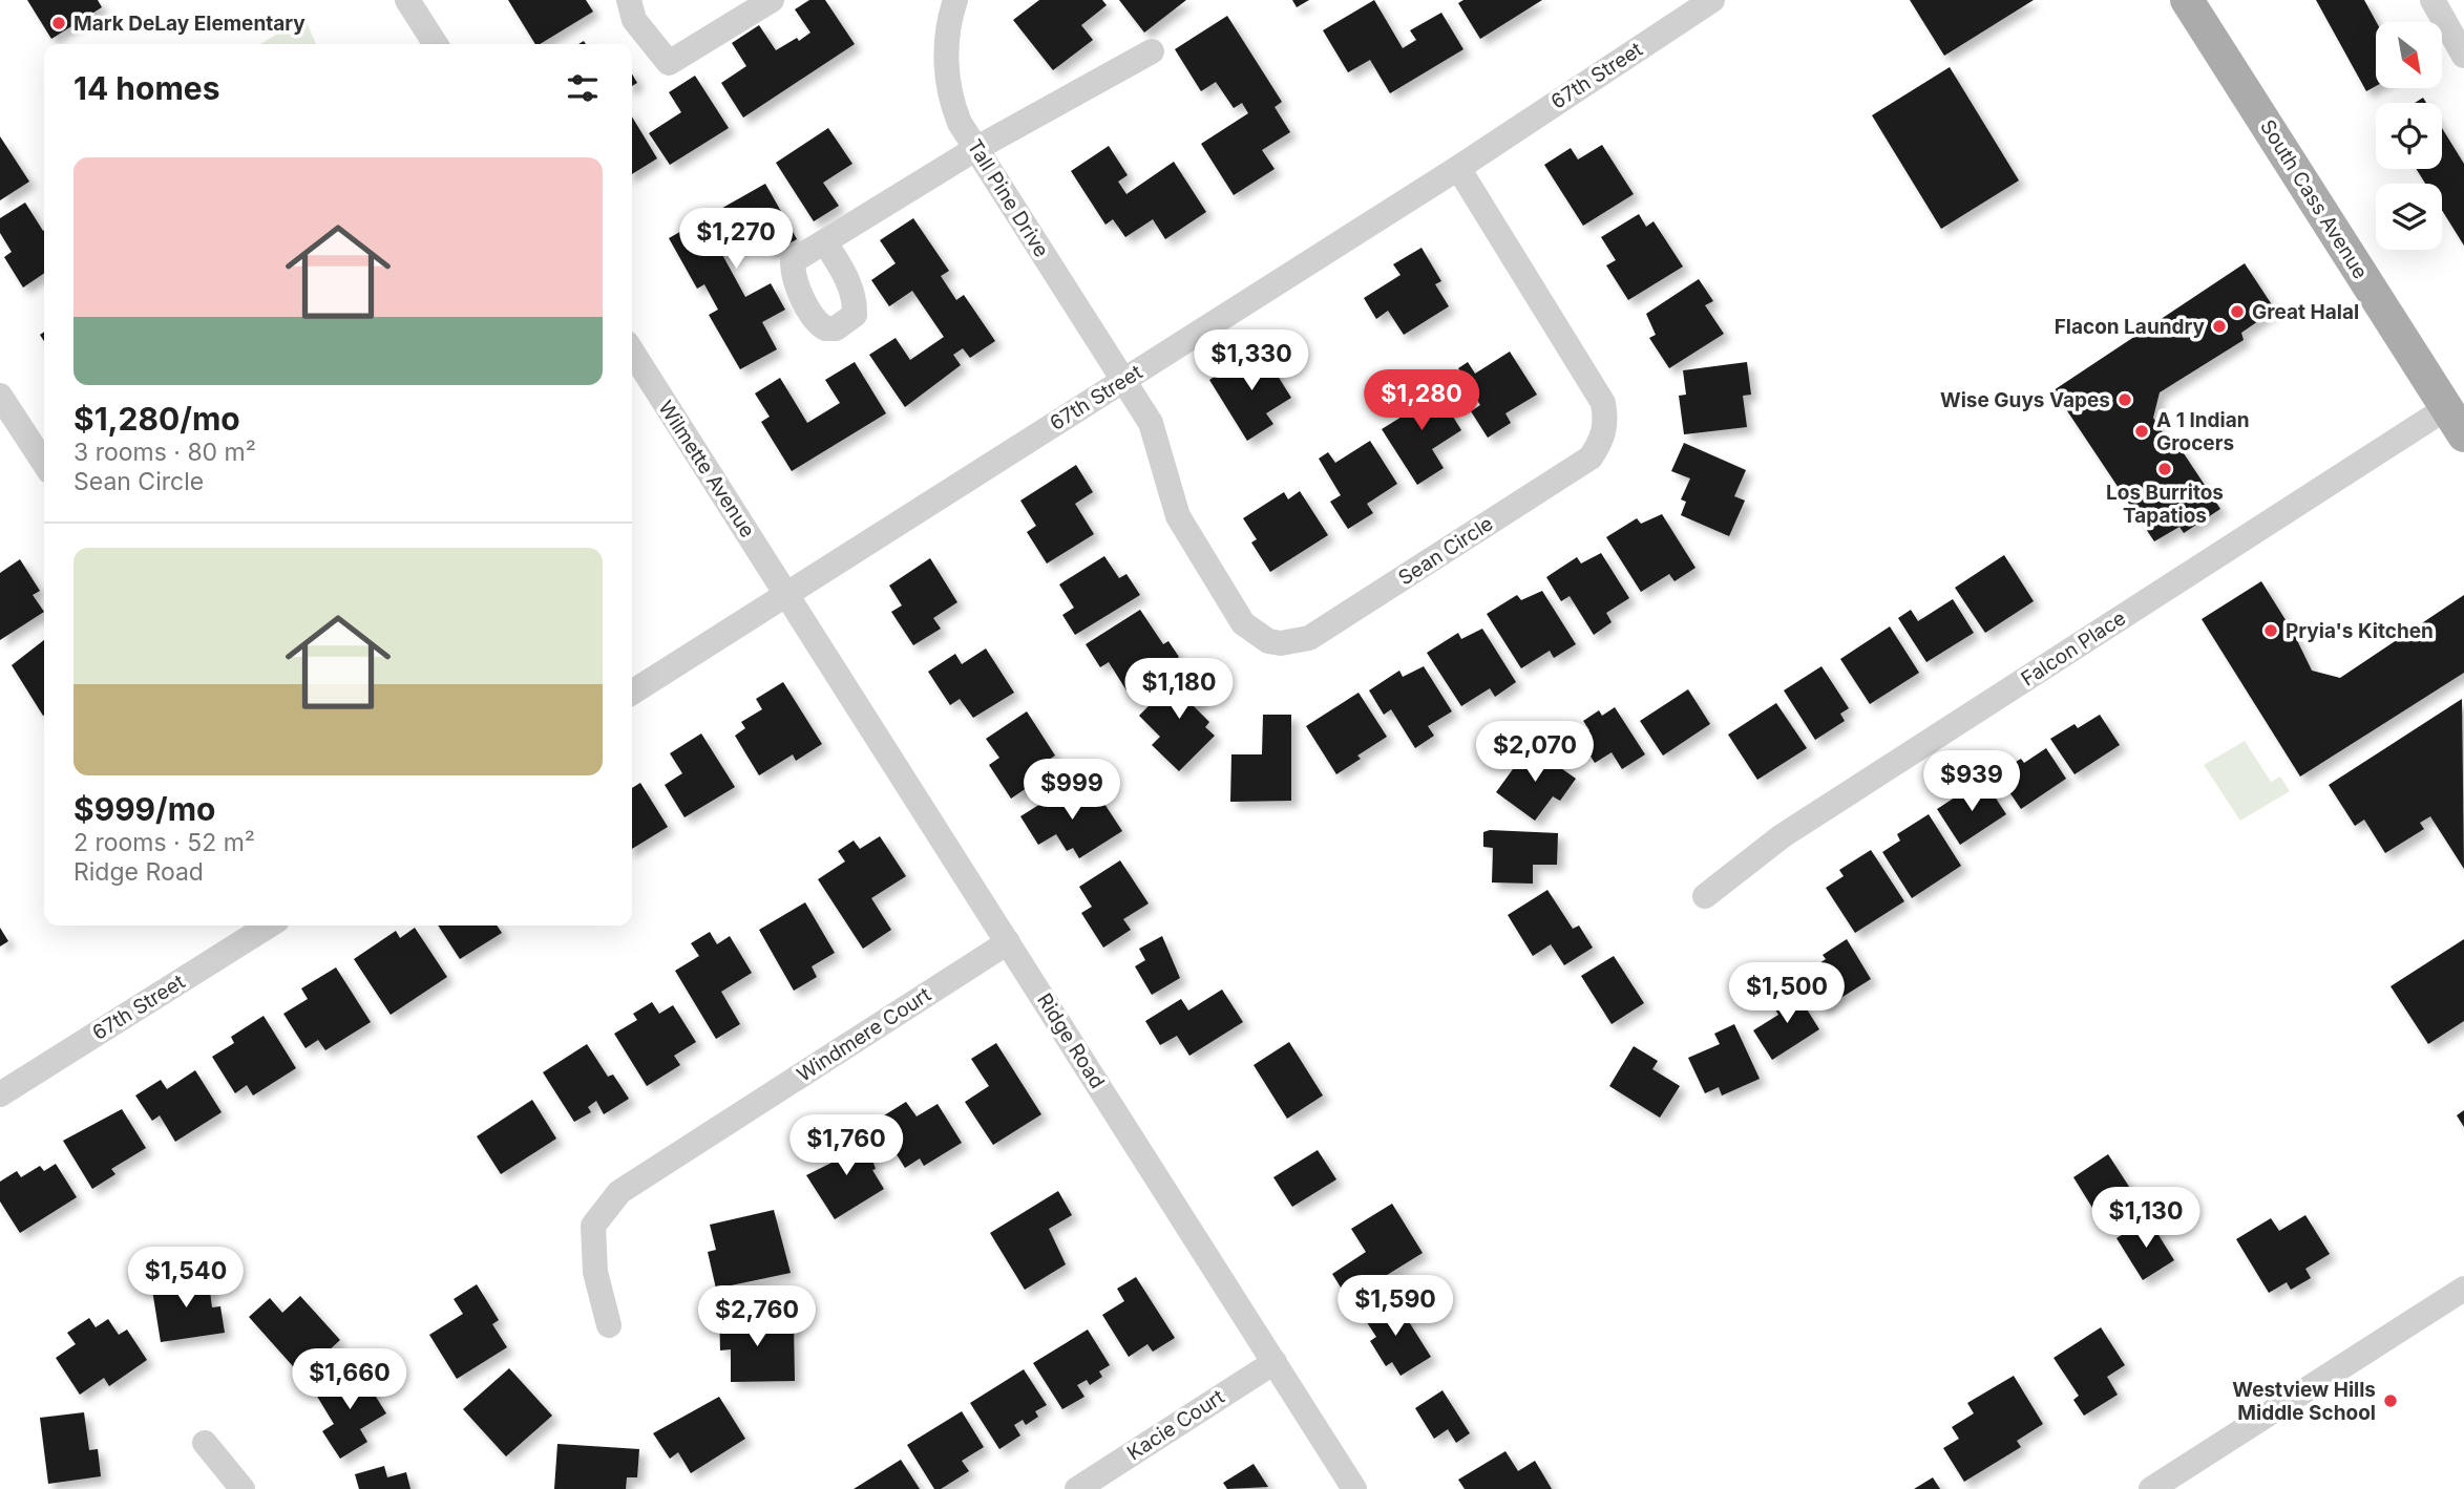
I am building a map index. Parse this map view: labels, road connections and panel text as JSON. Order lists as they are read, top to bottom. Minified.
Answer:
{"streets":{"main road":["South Cass Avenue"],"street":["67th Street","Tall Pine Drive","Wilmette Avenue","Sean Circle","Falcon Place","Windmere Court","Ridge Road","Kacie Court"]},"crossings":[["67th Street","Tall Pine Drive"],["67th Street","Wilmette Avenue"],["67th Street","Sean Circle"],["67th Street","Ridge Road"],["Tall Pine Drive","Sean Circle"],["South Cass Avenue","Falcon Place"],["Wilmette Avenue","Ridge Road"],["Windmere Court","Ridge Road"],["Ridge Road","Kacie Court"]],"places":["Mark DeLay Elementary","Great Halal","Flacon Laundry","Wise Guys Vapes","A 1 Indian Grocers","Los Burritos Tapatios","Pryia's Kitchen","Westview Hills Middle School"],"north":"bottom right","page":{"heading":"14 homes","list":[{"name":"$1,280/mo","note":"3 rooms · 80 m² · Sean Circle"},{"name":"$999/mo","note":"2 rooms · 52 m² · Ridge Road"}],"price":["$1,270","$1,330","$1,280","$1,180","$2,070","$939","$999","$1,500","$1,760","$1,130","$1,540","$1,590","$2,760","$1,660"]}}
